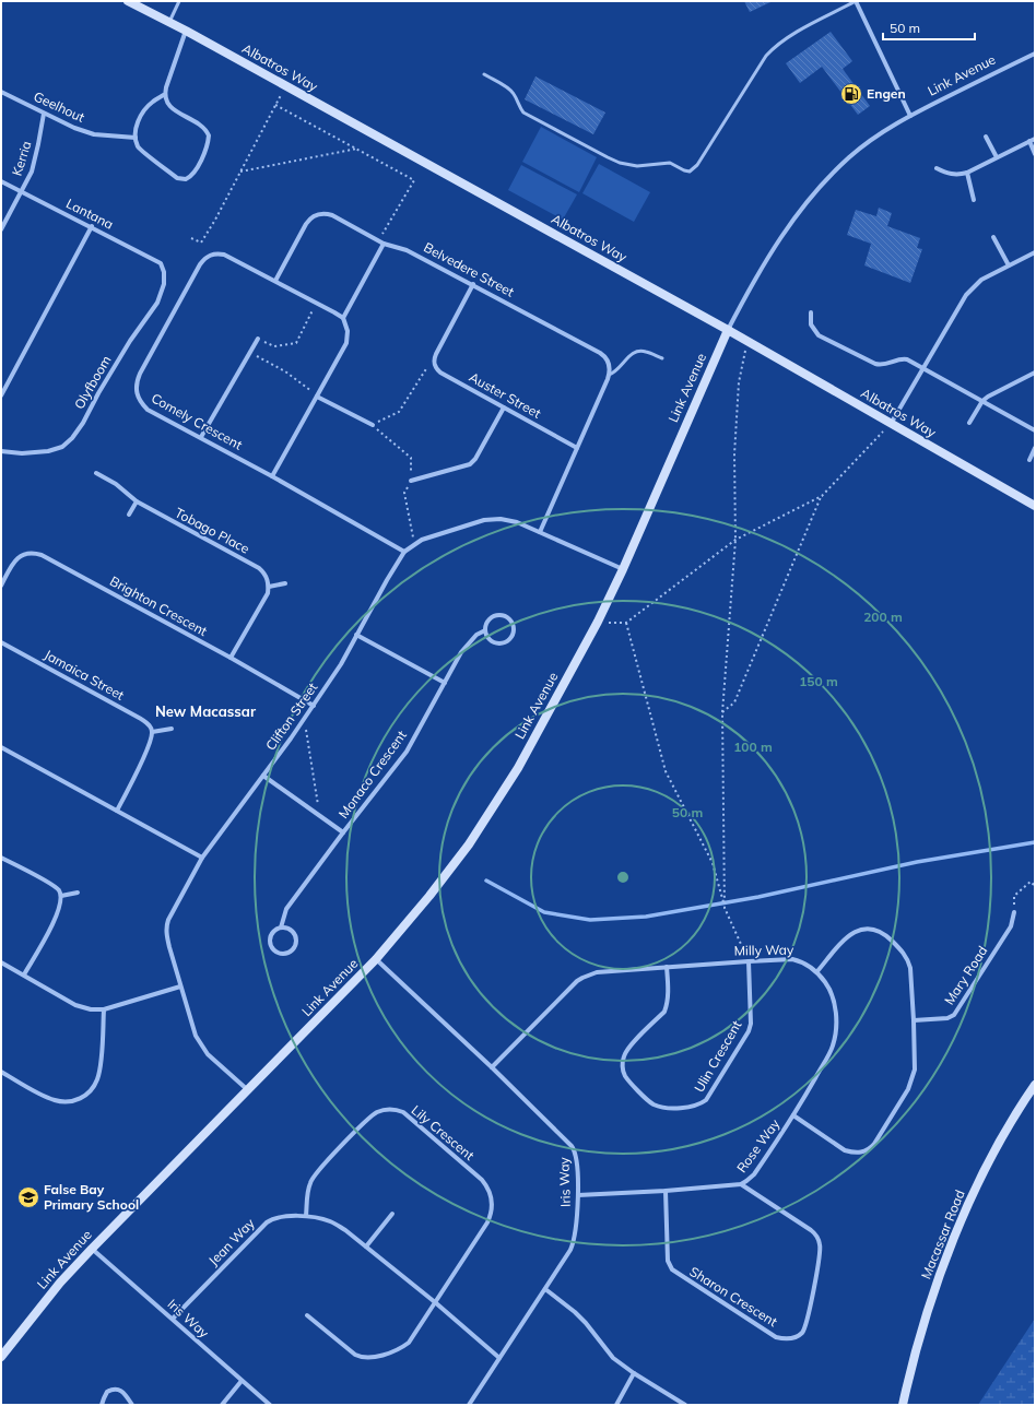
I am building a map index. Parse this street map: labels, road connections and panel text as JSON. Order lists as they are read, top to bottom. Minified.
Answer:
{"streets":{"street":["Albatros Way","Link Avenue","Geelhout","Kerria","Lantana","Belvedere Street","Olyfboom","Auster Street","Comely Crescent","Tobago Place","Brighton Crescent","Jamaica Street","Clifton Street","Monaco Crescent","Milly Way","Mary Road","Ulin Crescent","Lily Crescent","Rose Way","Iris Way","Macassar Road","Jean Way","Sharon Crescent"]},"crossings":[["Albatros Way","Link Avenue"],["Link Avenue","Clifton Street"],["Link Avenue","Iris Way"],["Geelhout","Kerria"],["Kerria","Lantana"],["Lantana","Olyfboom"],["Belvedere Street","Comely Crescent"],["Comely Crescent","Clifton Street"],["Brighton Crescent","Clifton Street"],["Clifton Street","Monaco Crescent"],["Milly Way","Ulin Crescent"],["Milly Way","Rose Way"],["Milly Way","Iris Way"],["Lily Crescent","Jean Way"],["Rose Way","Iris Way"],["Rose Way","Sharon Crescent"],["Iris Way","Jean Way"]],"districts":["New Macassar"],"places":{"fuel station":["Engen"],"school or university":["False Bay Primary School"]},"scale_bar":"50 m","rings":["200 m","150 m","100 m","50 m"]}
